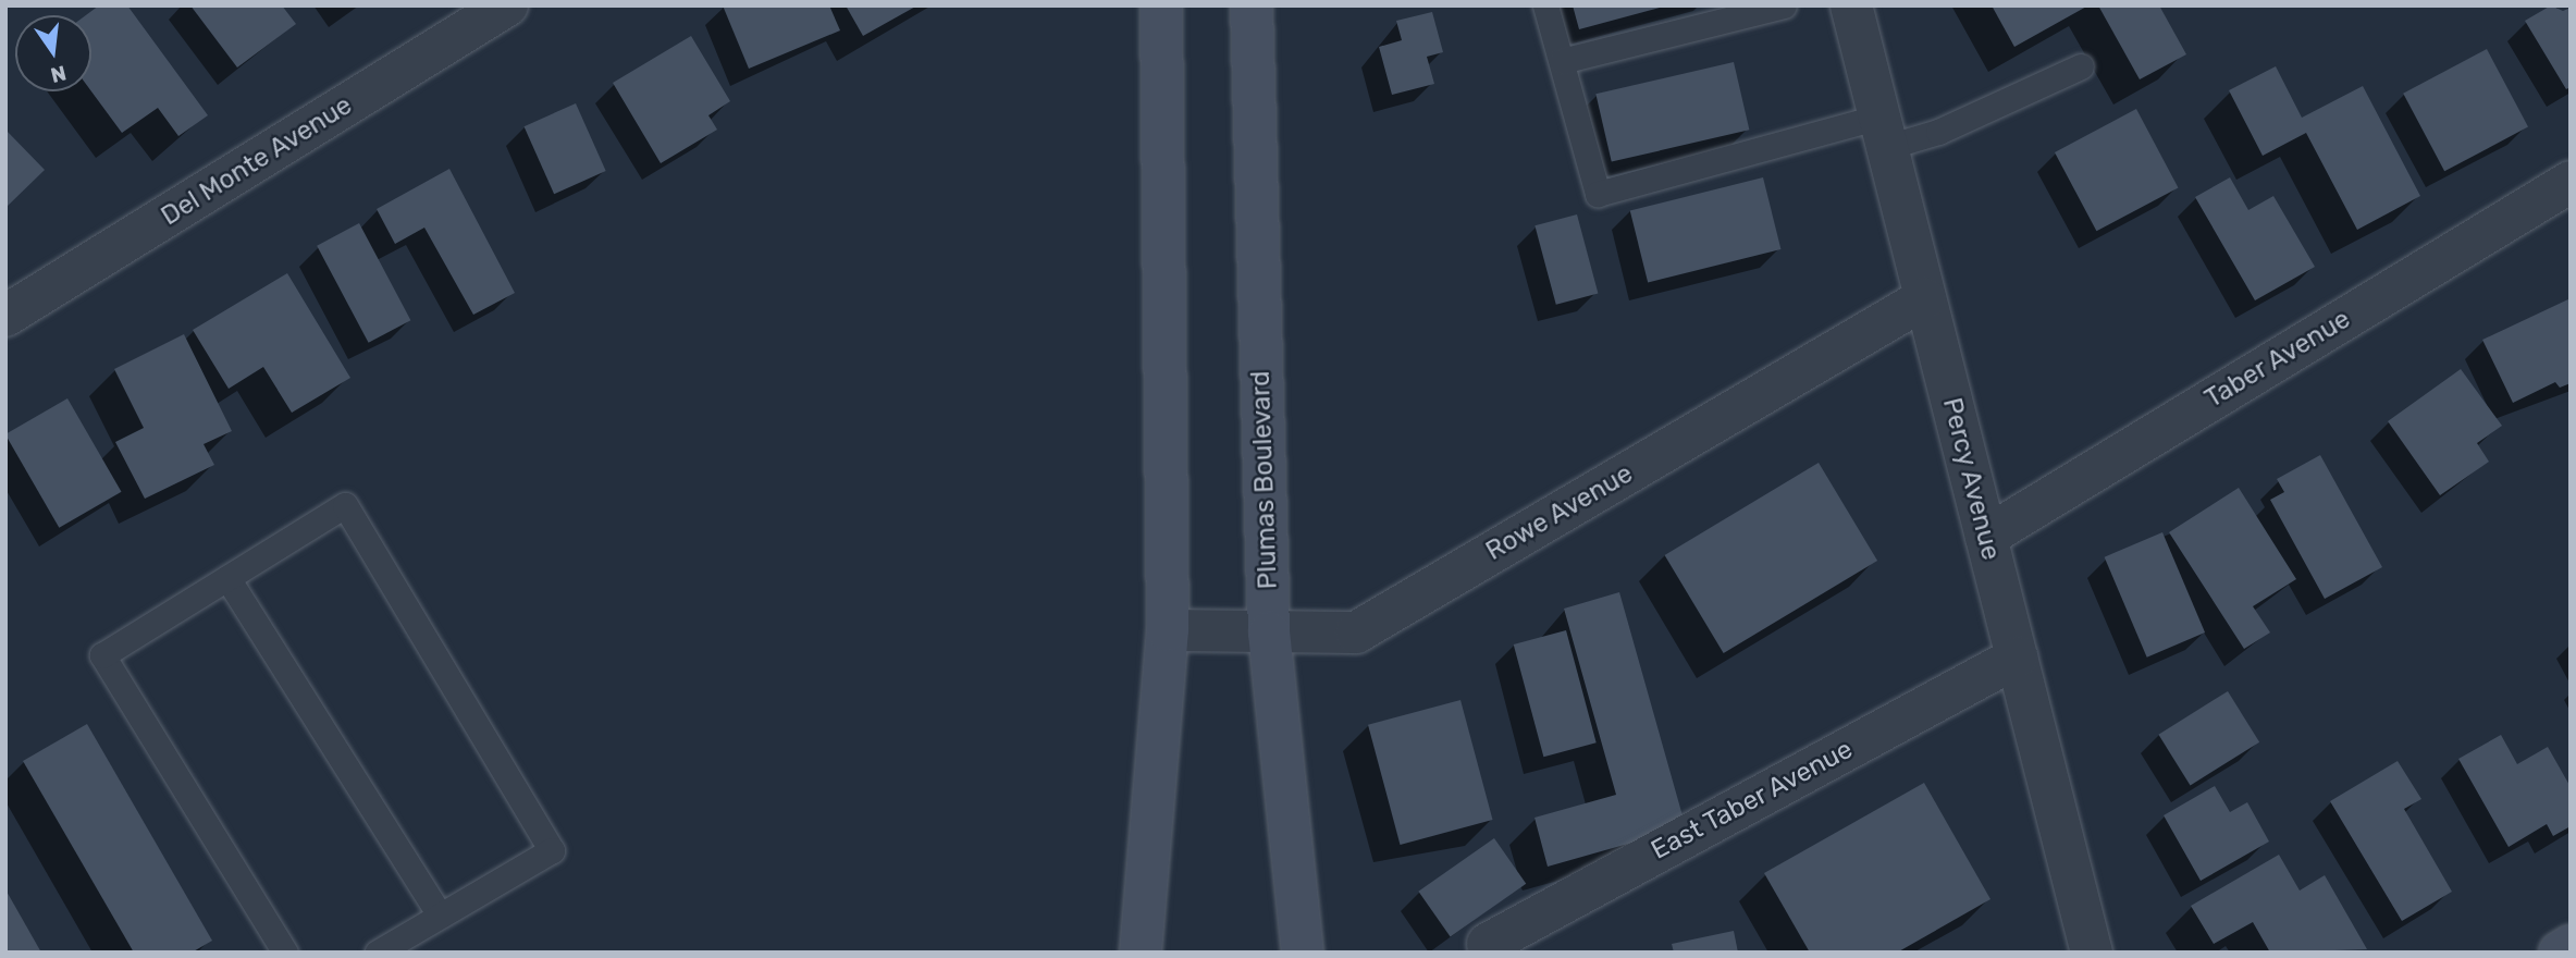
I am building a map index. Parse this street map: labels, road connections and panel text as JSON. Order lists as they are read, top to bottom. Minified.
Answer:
{"streets":{"street":["Del Monte Avenue","Taber Avenue","Percy Avenue","Plumas Boulevard","Rowe Avenue","East Taber Avenue"]},"crossings":[["Taber Avenue","Percy Avenue"],["Percy Avenue","Rowe Avenue"],["Percy Avenue","East Taber Avenue"],["Plumas Boulevard","Rowe Avenue"]],"north":"bottom"}
